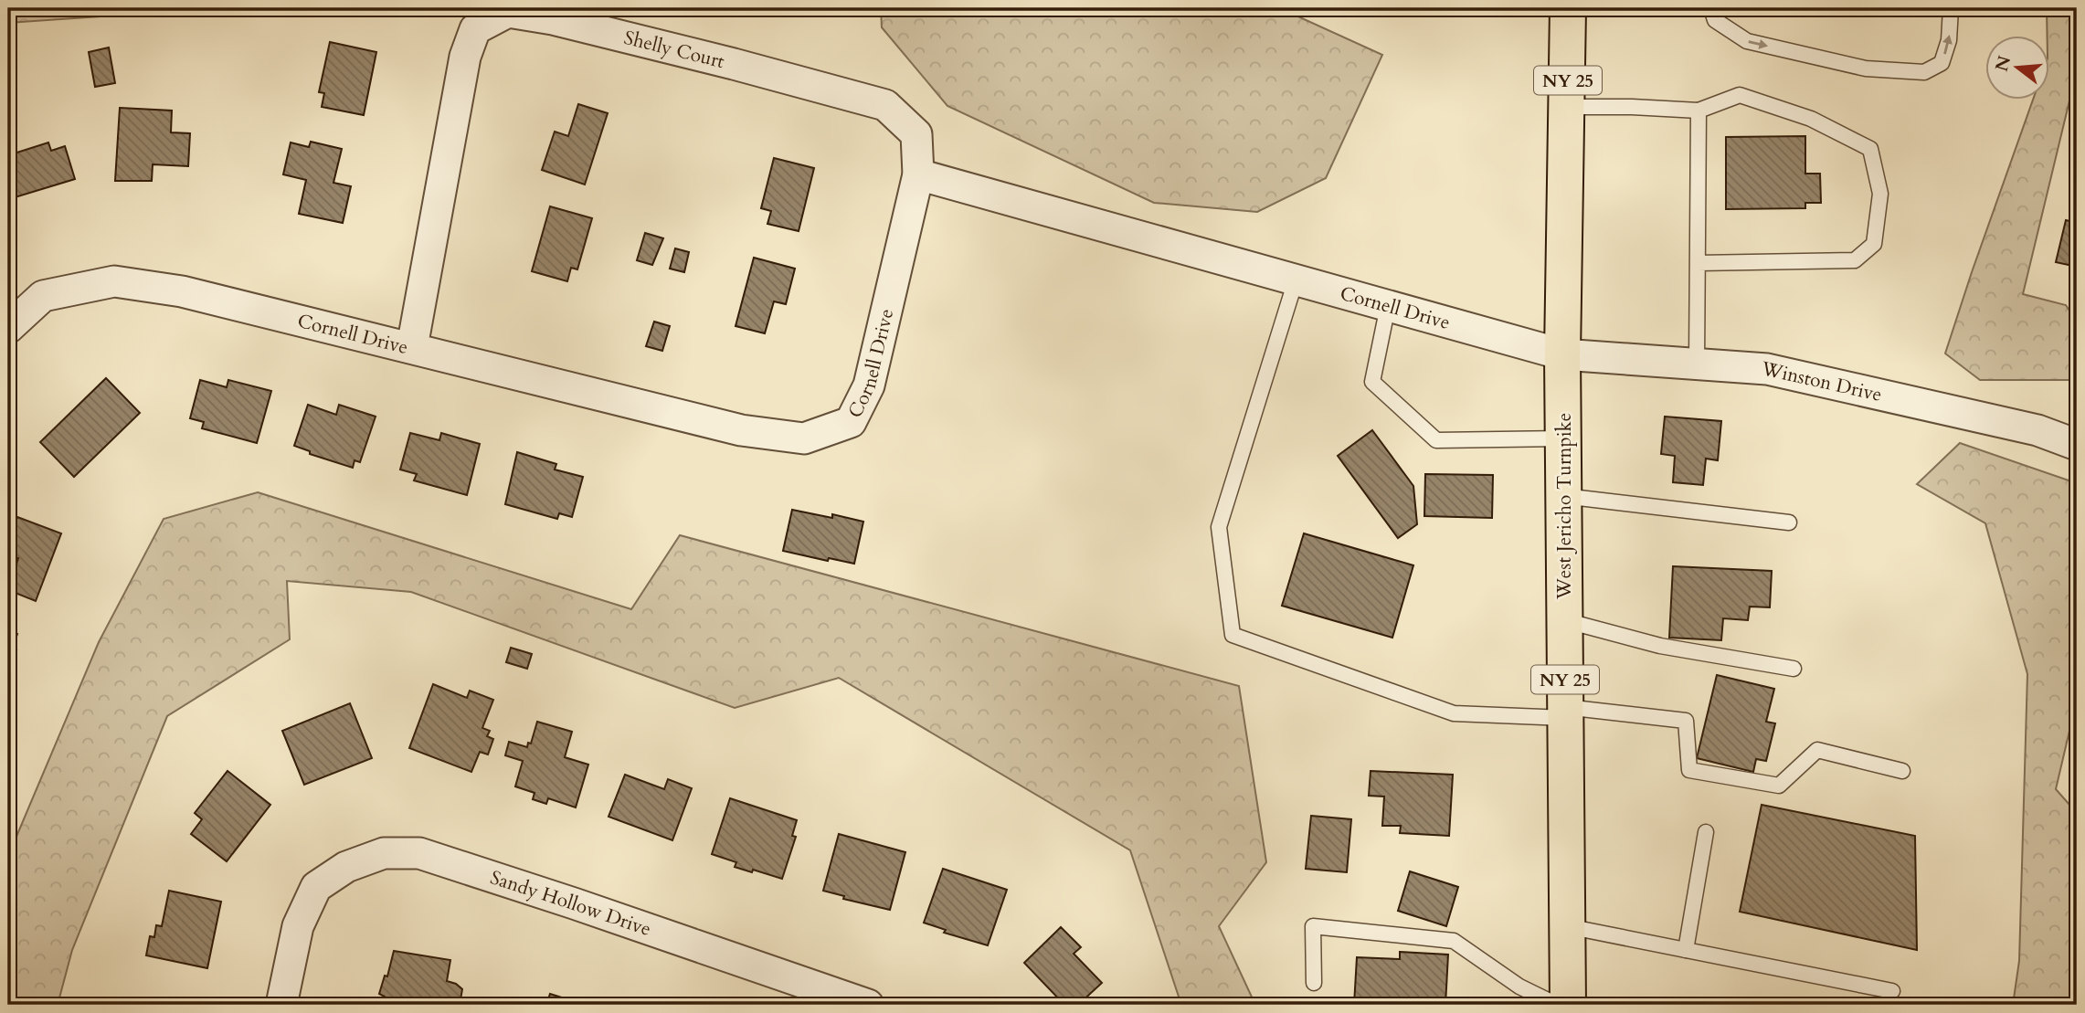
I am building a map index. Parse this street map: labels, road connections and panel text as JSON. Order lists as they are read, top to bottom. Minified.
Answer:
{"streets":{"main road":["NY 25","West Jericho Turnpike"],"street":["Shelly Court","Cornell Drive","Winston Drive","Sandy Hollow Drive"]},"crossings":[["Shelly Court","Cornell Drive"],["Cornell Drive","Winston Drive"],["Cornell Drive","West Jericho Turnpike"],["Winston Drive","West Jericho Turnpike"]],"north":"left"}
